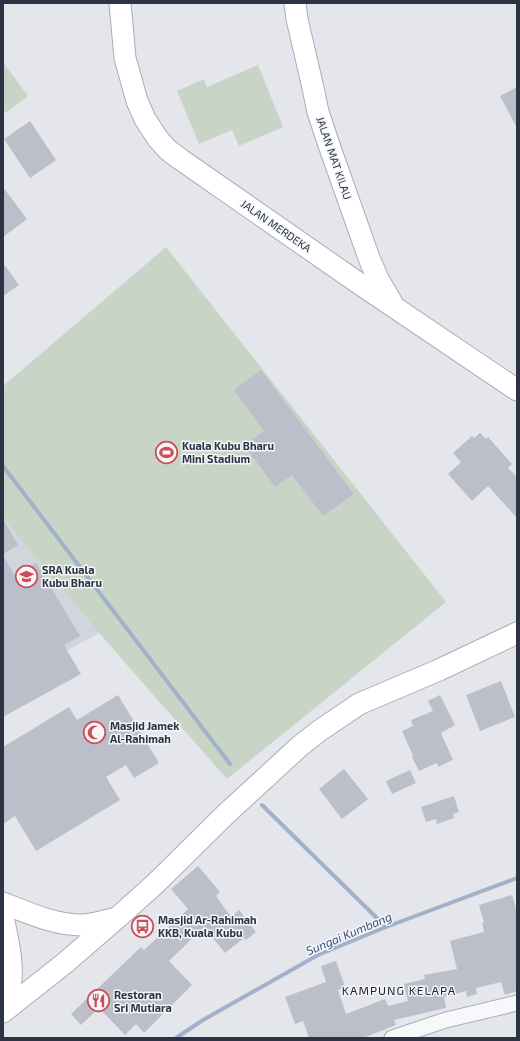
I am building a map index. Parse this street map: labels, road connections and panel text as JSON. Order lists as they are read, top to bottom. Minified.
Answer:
{"streets":{"street":["JALAN MAT KILAU","JALAN MERDEKA"]},"crossings":[["JALAN MAT KILAU","JALAN MERDEKA"]],"districts":["KAMPUNG KELAPA"],"water":["Sungai Kumbang"],"places":{"sports":["Kuala Kubu Bharu Mini Stadium"],"school or university":["SRA Kuala Kubu Bharu"],"mosque":["Masjid Jamek Al-Rahimah"],"bus stop":["Masjid Ar-Rahimah KKB, Kuala Kubu"],"restaurant":["Restoran Sri Mutiara"]}}
